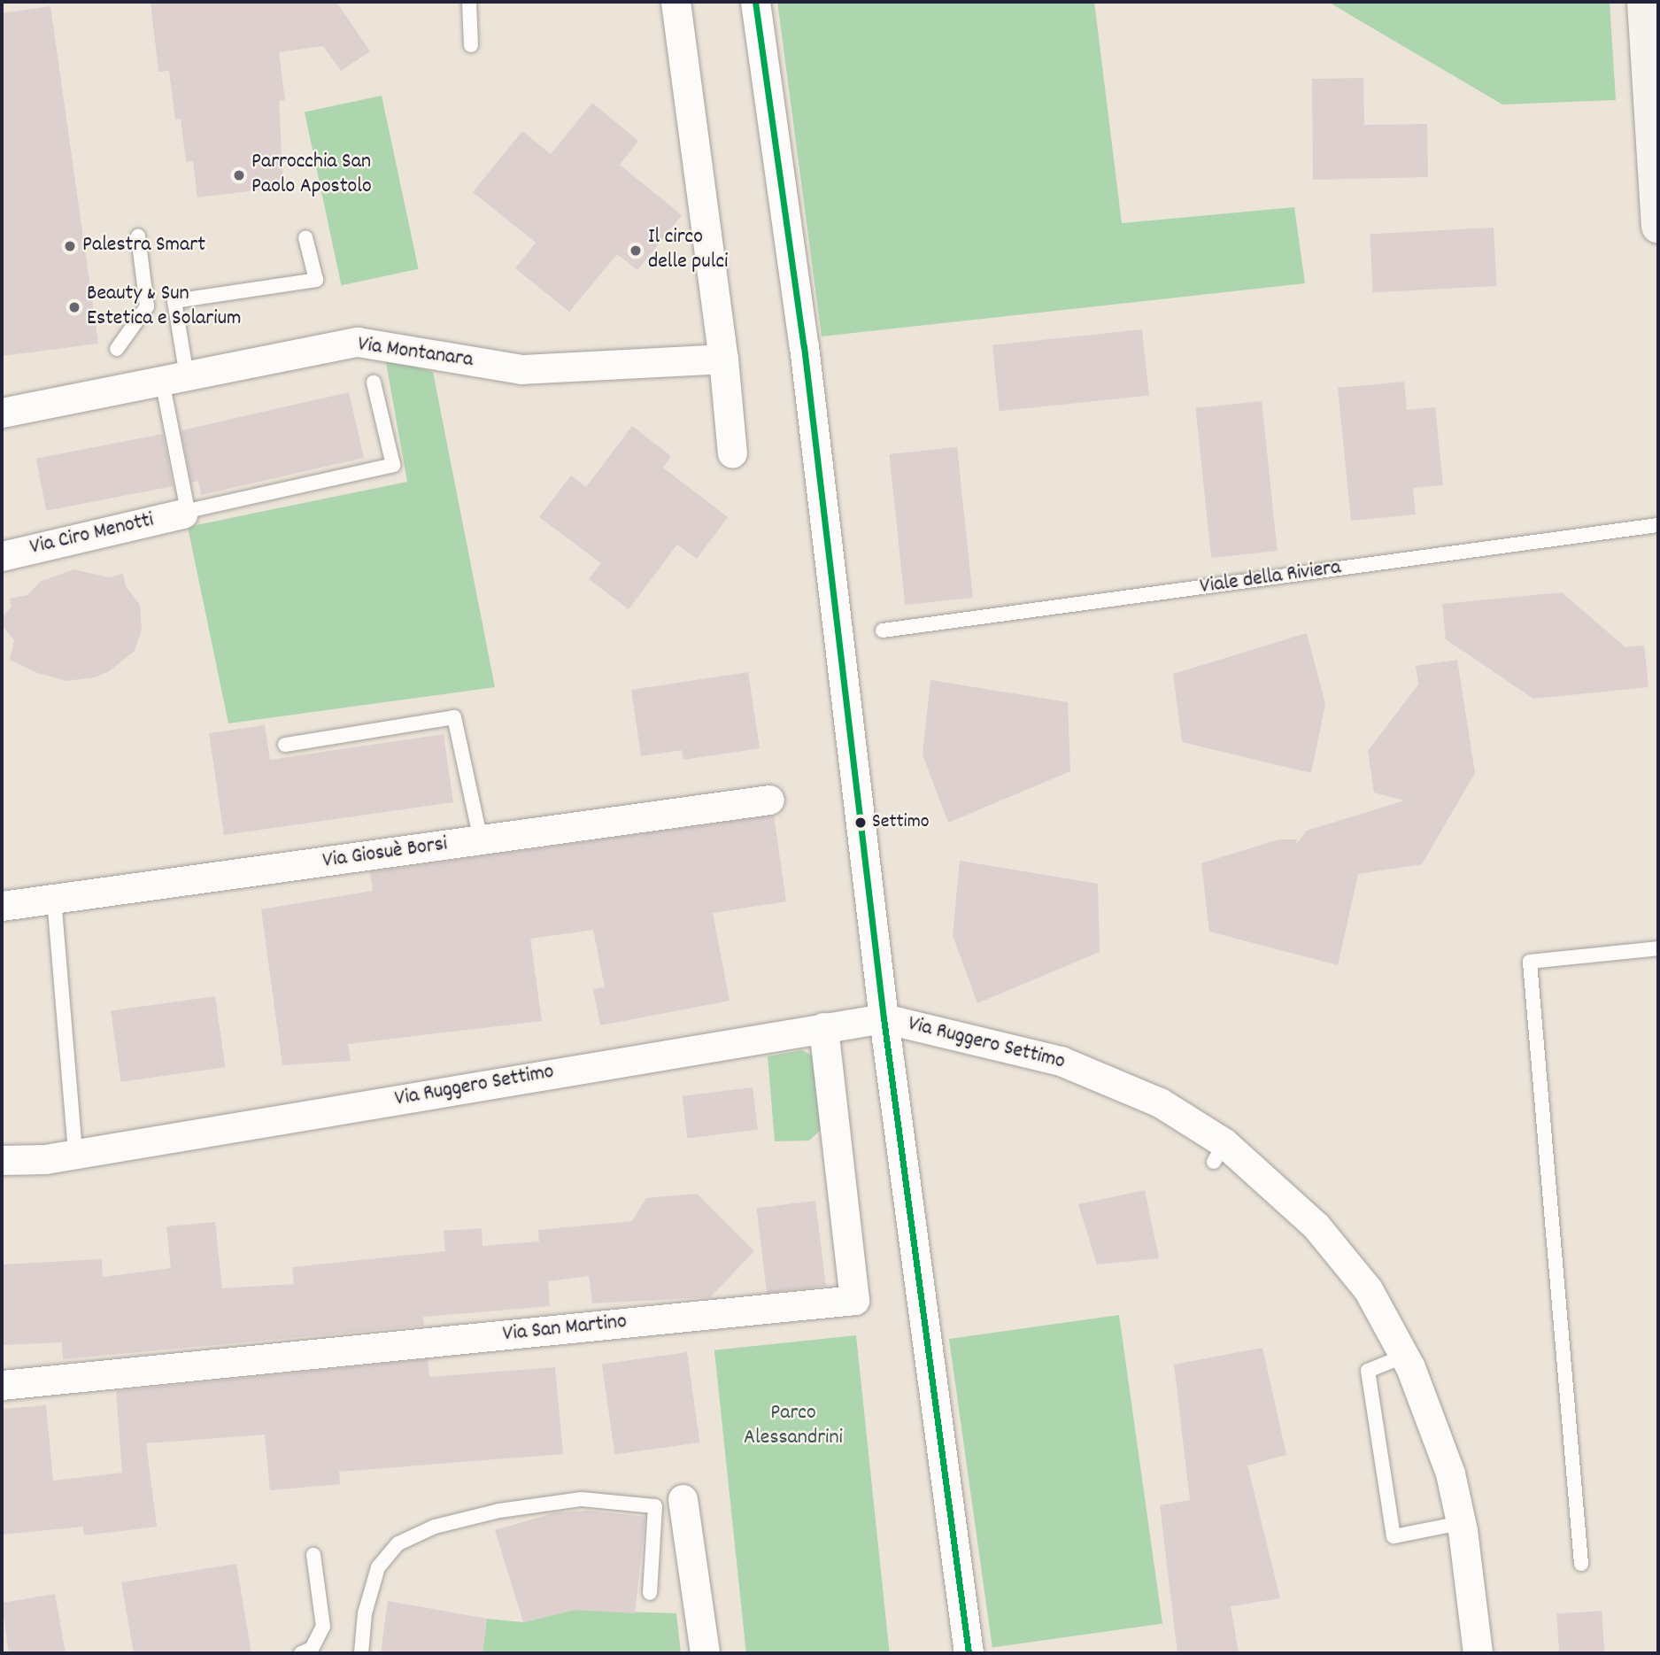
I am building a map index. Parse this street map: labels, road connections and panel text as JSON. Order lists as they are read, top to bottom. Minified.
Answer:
{"streets":{"street":["Via Montanara","Via Ciro Menotti","Via Giosuè Borsi","Via Ruggero Settimo","Via San Martino"],"lane":["Viale della Riviera"]},"crossings":[["Via Ruggero Settimo","Via San Martino"]],"parks":["Parco Alessandrini"],"places":["Parrocchia San Paolo Apostolo","Palestra Smart","Il circo delle pulci","Beauty & Sun Estetica e Solarium","Settimo"]}
